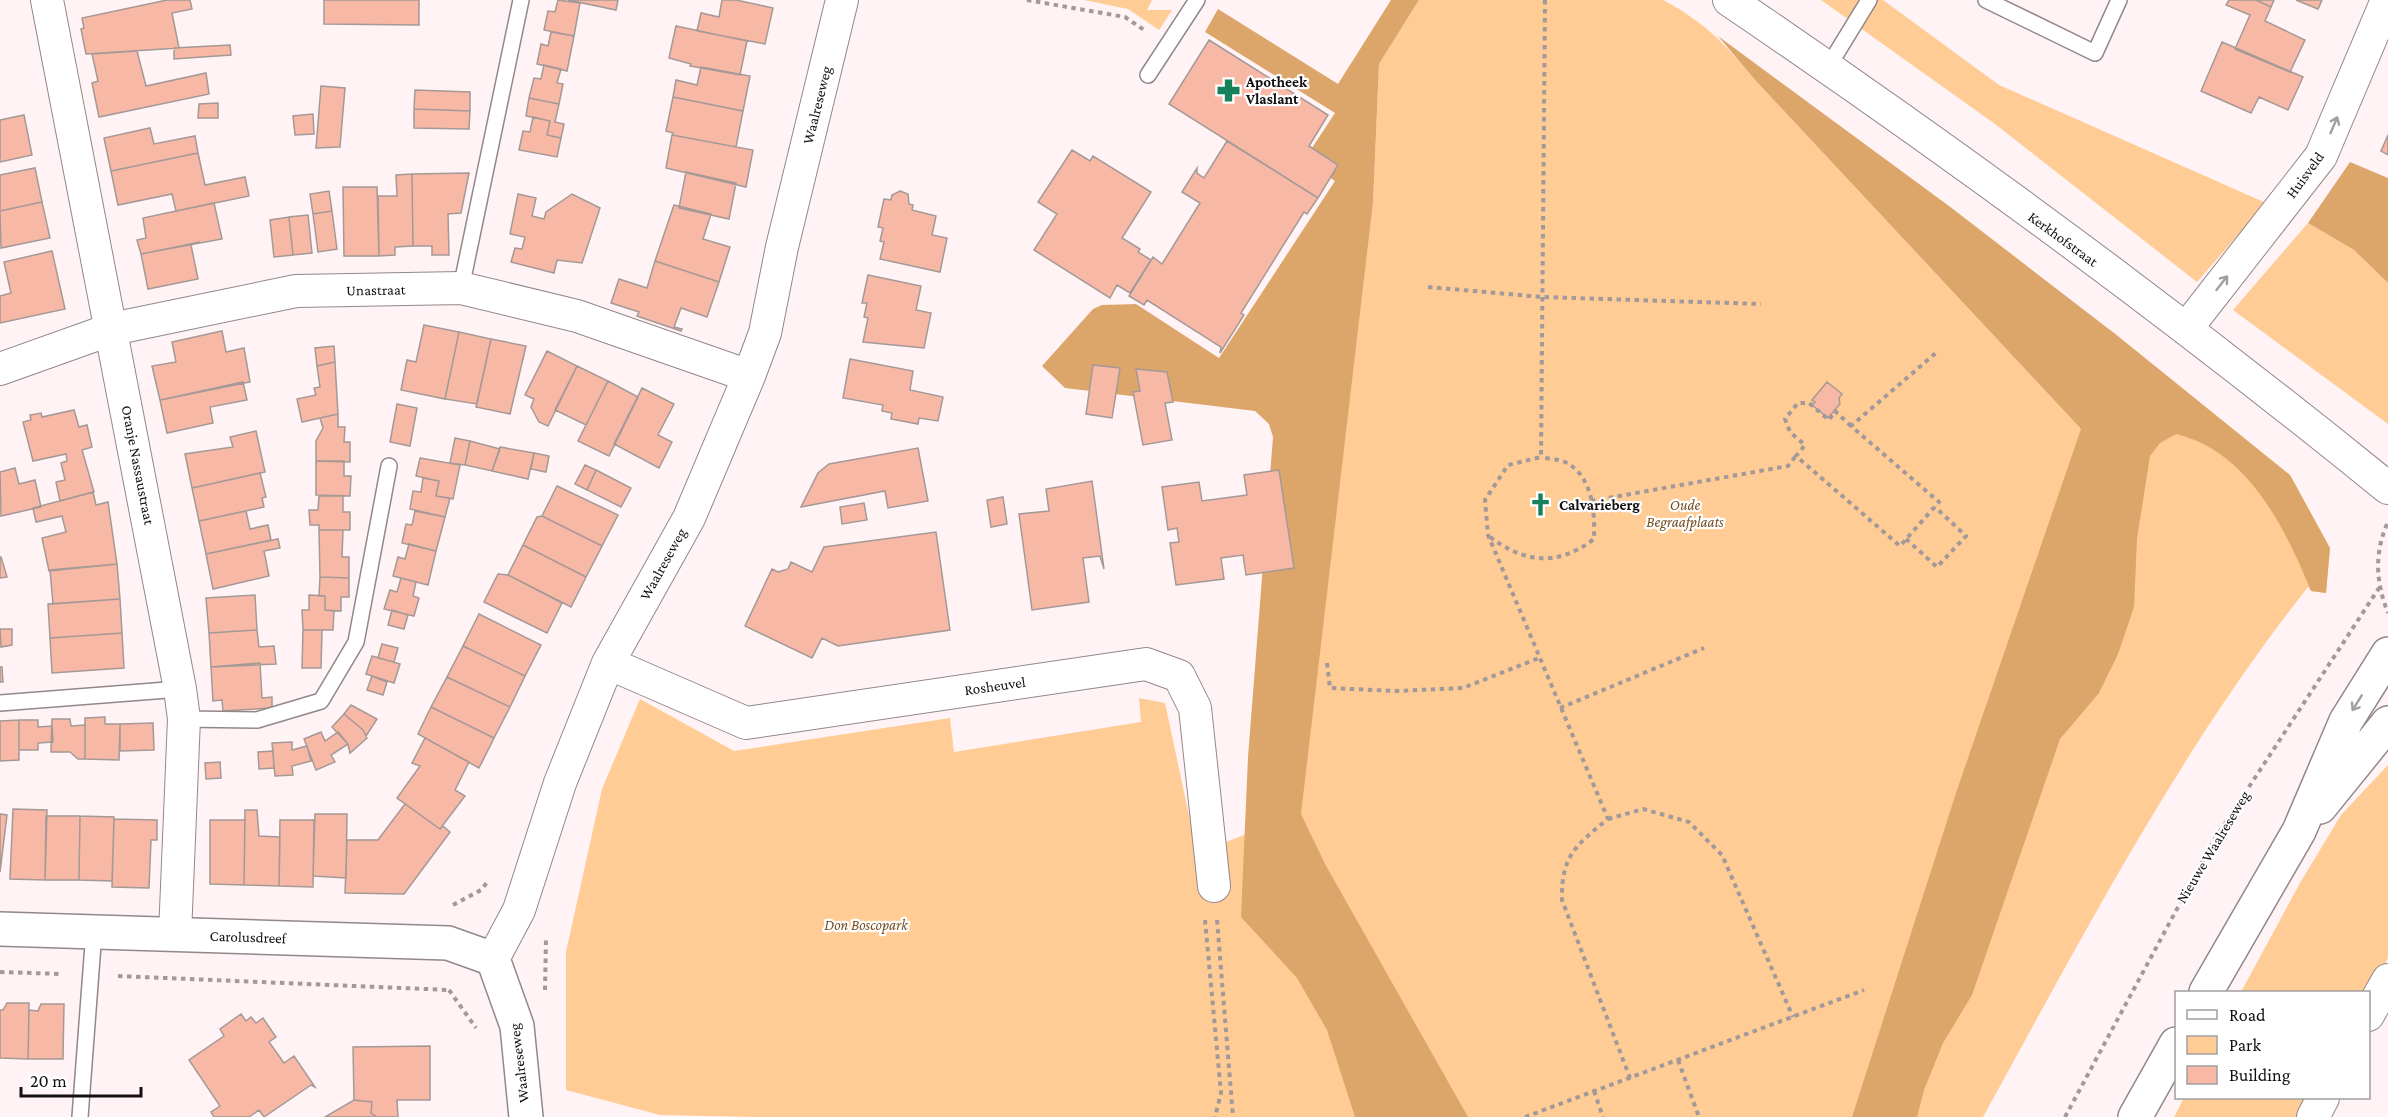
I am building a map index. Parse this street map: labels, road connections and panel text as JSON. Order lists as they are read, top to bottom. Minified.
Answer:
{"streets":{"street":["Waalreseweg","Huisveld","Kerkhofstraat","Unastraat","Oranje Nassaustraat","Rosheuvel","Carolusdreef"],"path":["Nieuwe Waalreseweg"]},"crossings":[["Waalreseweg","Unastraat"],["Waalreseweg","Rosheuvel"],["Waalreseweg","Carolusdreef"],["Huisveld","Kerkhofstraat"],["Unastraat","Oranje Nassaustraat"],["Oranje Nassaustraat","Carolusdreef"]],"one_way":["Huisveld"],"parks":["Oude Begraafplaats","Don Boscopark"],"places":{"pharmacy":["Apotheek Vlaslant"],"church":["Calvarieberg"]},"legend":["Road","Park","Building"],"scale_bar":"20 m"}
